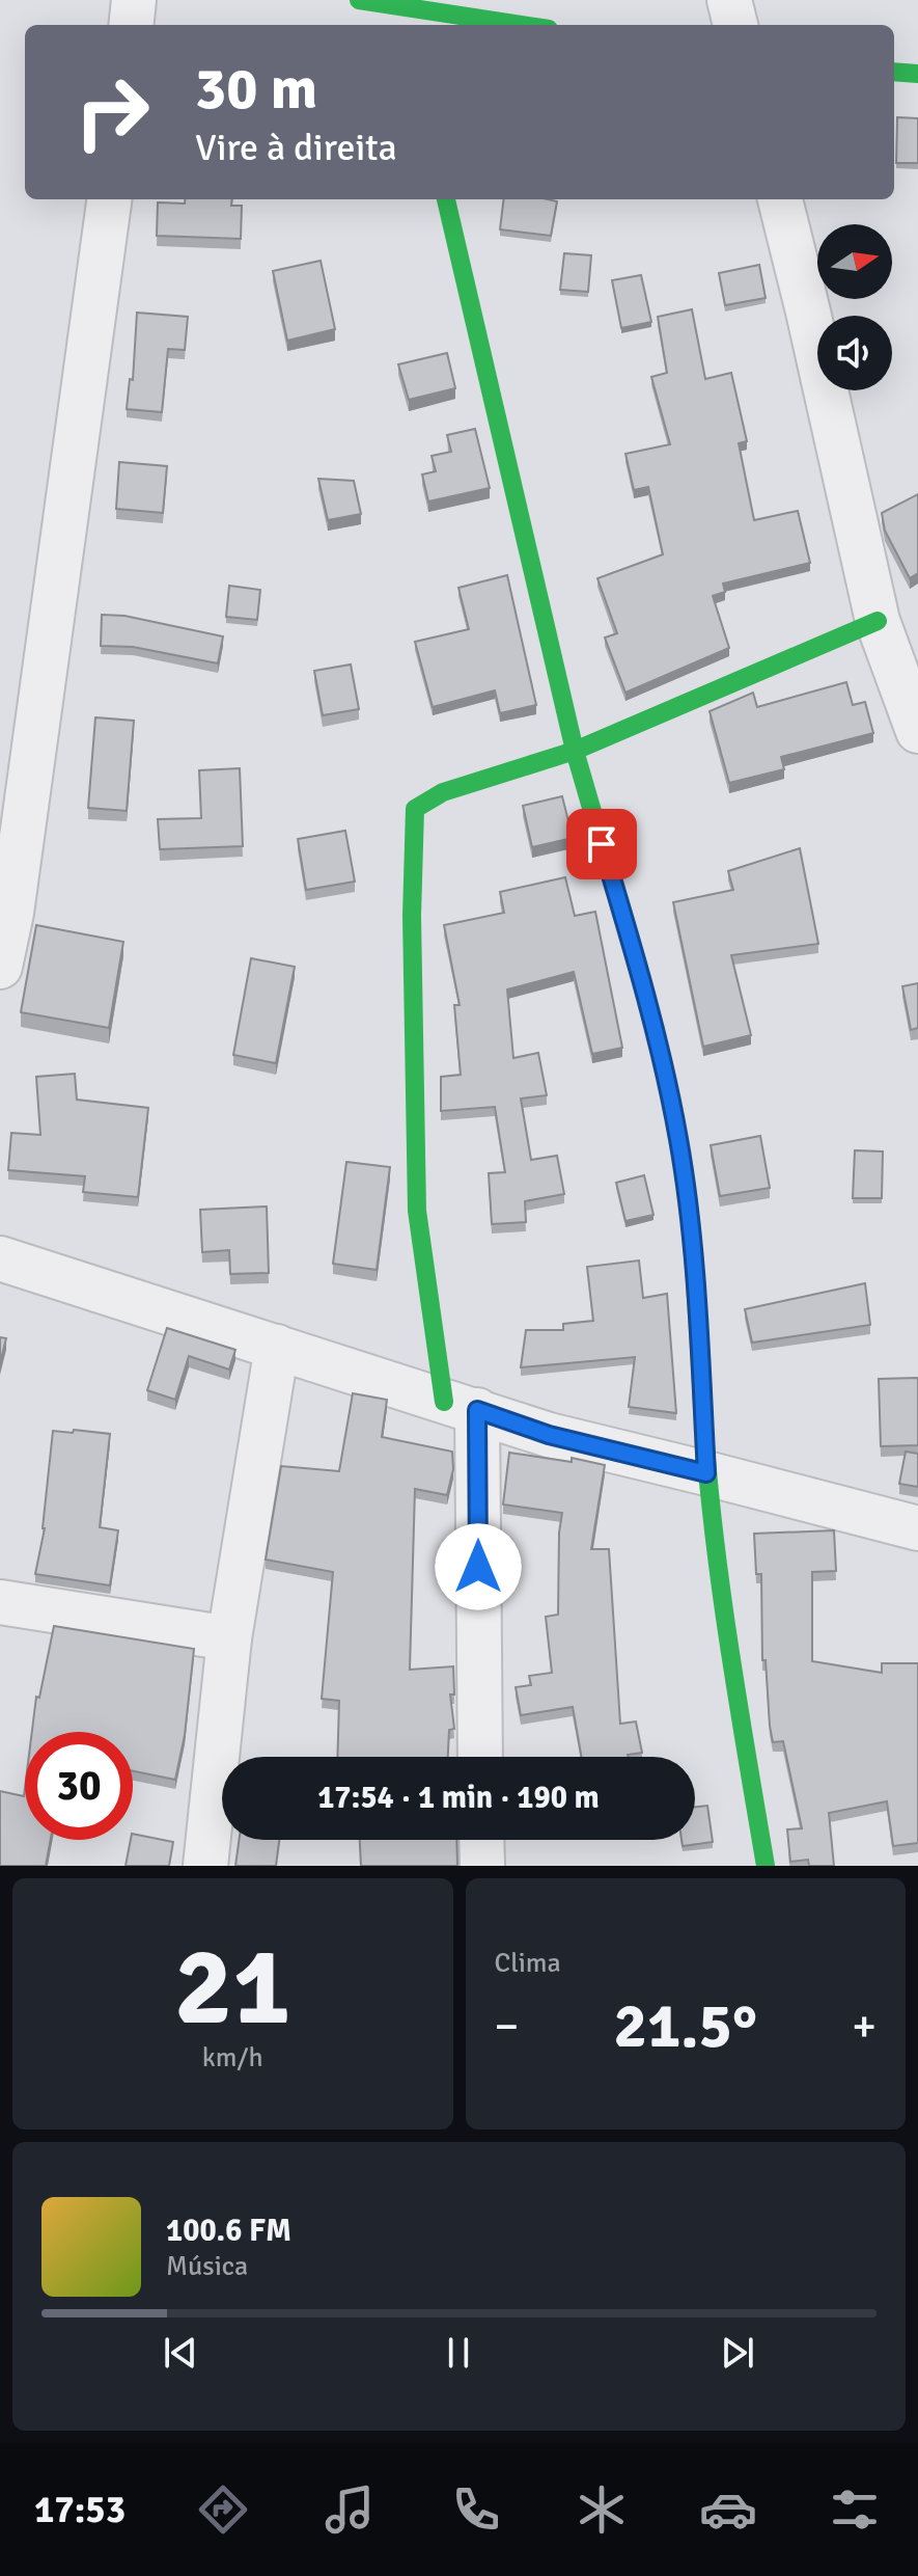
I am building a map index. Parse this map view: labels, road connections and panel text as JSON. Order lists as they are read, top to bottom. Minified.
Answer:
{"north":"right","page":{"turn":["30 m","Vire à direita"],"limit":"30","trip":"17:54 · 1 min · 190 m","tile":[["21","km/h"],"Clima"],"heat":["−","21.5°","+"],"song":["100.6 FM","Música"],"tabs":"17:53"}}
